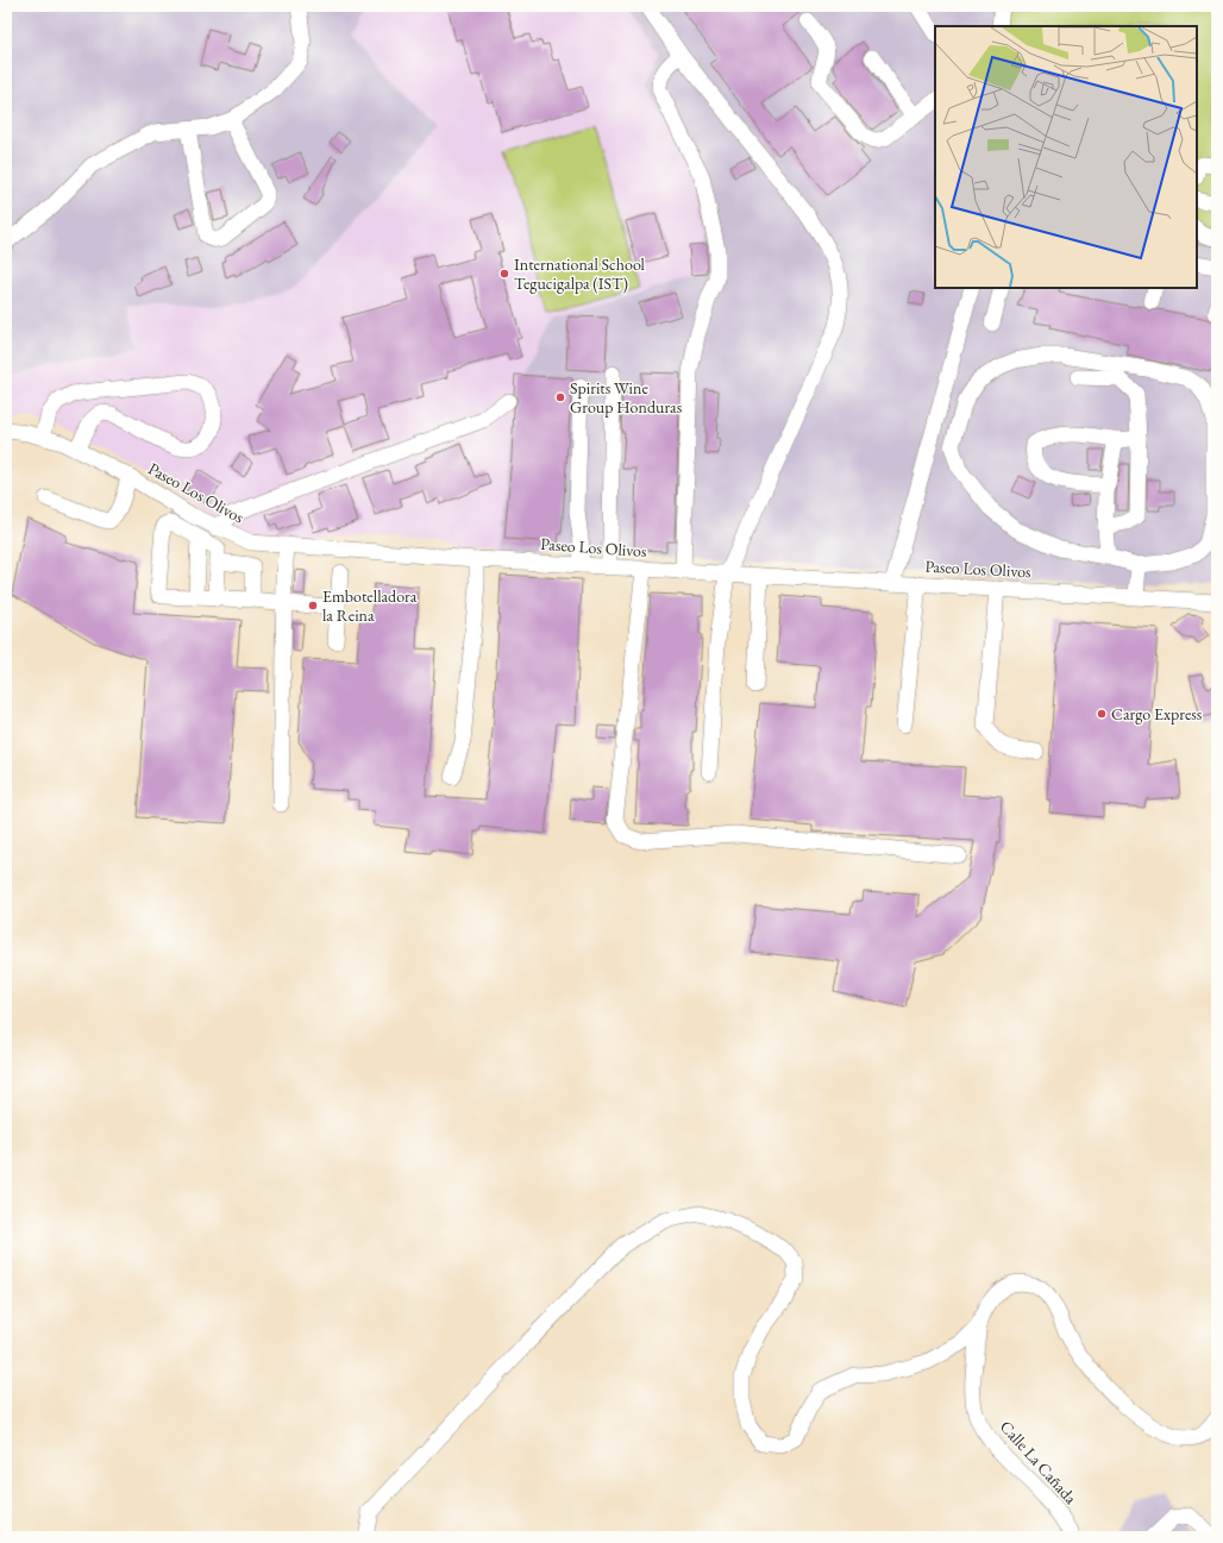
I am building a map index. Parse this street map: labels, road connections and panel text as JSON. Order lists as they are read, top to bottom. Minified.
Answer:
{"streets":{"street":["Paseo Los Olivos","Calle La Cañada"]},"places":["International School Tegucigalpa (IST)","Spirits Wine Group Honduras","Embotelladora la Reina","Cargo Express"]}
